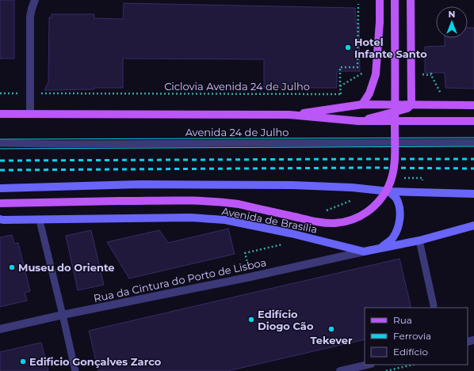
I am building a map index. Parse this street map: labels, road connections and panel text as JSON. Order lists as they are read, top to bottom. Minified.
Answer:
{"streets":{"main road":["Avenida 24 de Julho"],"street":["Avenida de Brasília","Rua da Cintura do Porto de Lisboa"],"path":["Ciclovia Avenida 24 de Julho"]},"crossings":[["Avenida de Brasília","Rua da Cintura do Porto de Lisboa"]],"places":["Hotel Infante Santo","Museu do Oriente","Edifício Diogo Cão","Tekever","Edificio Gonçalves Zarco"],"legend":["Rua","Ferrovia","Edifício"],"north":"top"}
